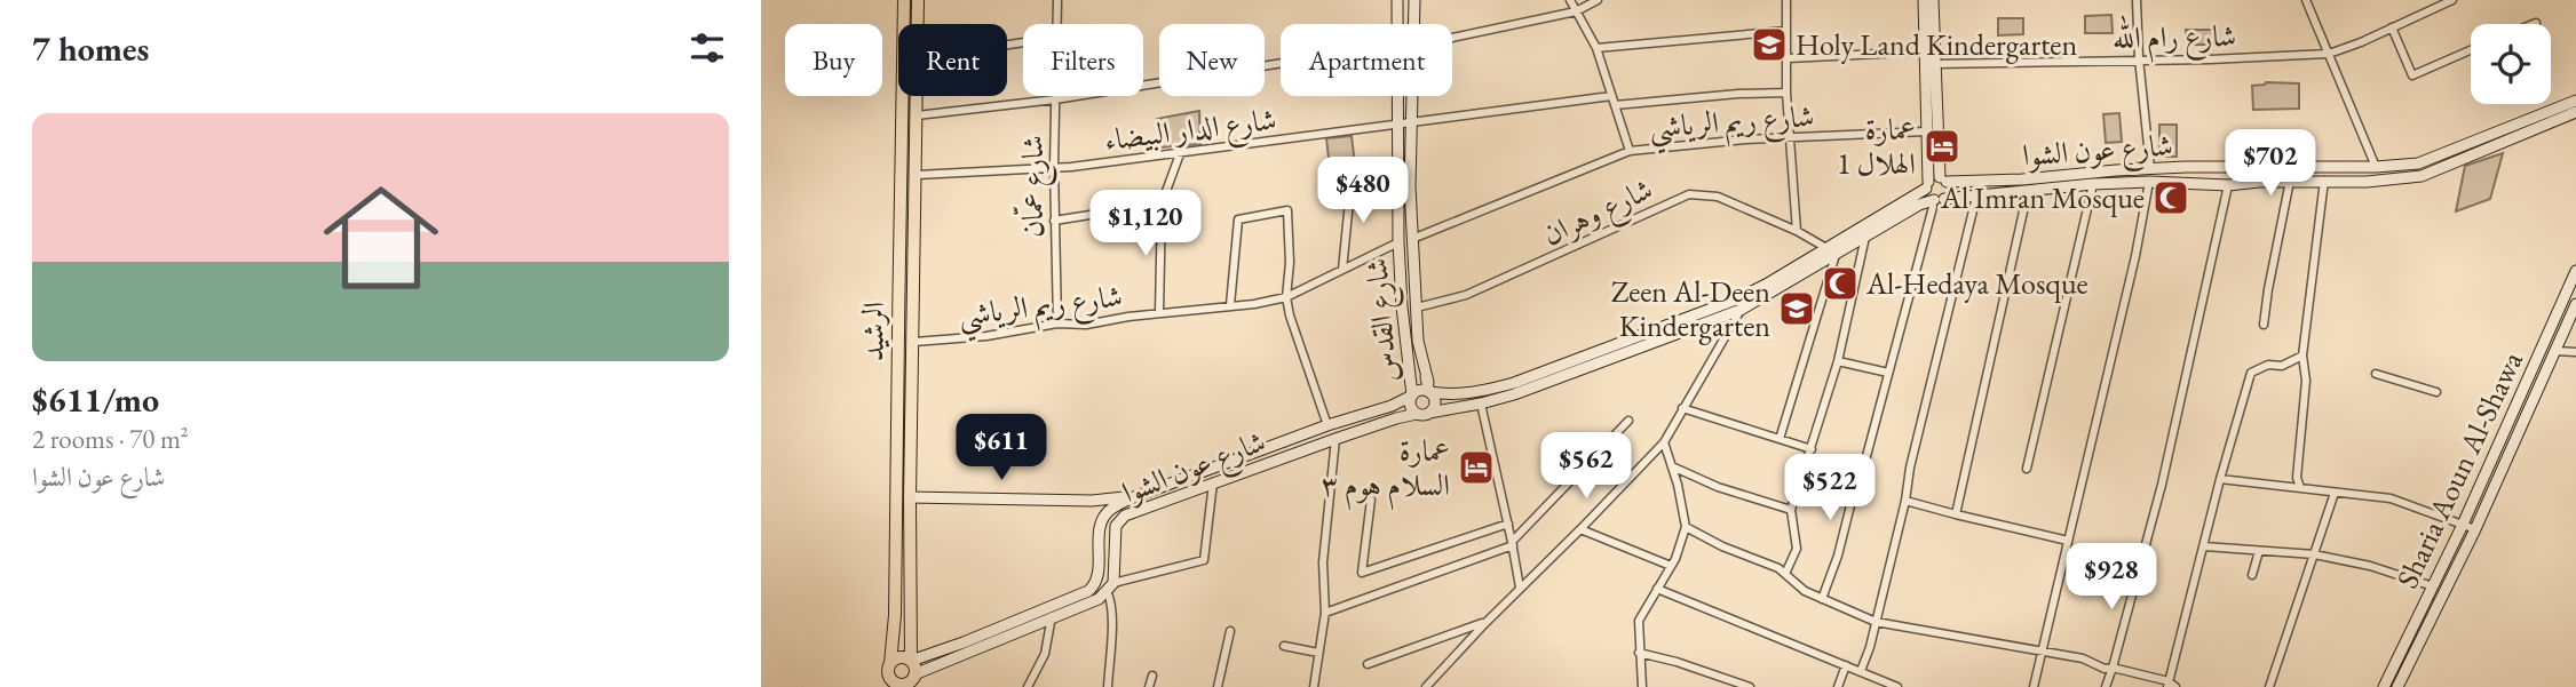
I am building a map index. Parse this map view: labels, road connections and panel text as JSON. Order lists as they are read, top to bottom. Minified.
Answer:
{"streets":{"main road":["شارع عون الشوا","شارع القدس","الرشيد","Sharia Aoun Al-Shawa"],"street":["شارع رام الله","شارع ريم الرياشي","شارع الدار البيضاء","شارع عمّان","شارع وهران"]},"crossings":[["شارع ريم الرياشي","شارع عمّان"],["شارع ريم الرياشي","شارع القدس"],["شارع ريم الرياشي","الرشيد"],["شارع الدار البيضاء","شارع عمّان"],["شارع الدار البيضاء","شارع القدس"],["شارع الدار البيضاء","الرشيد"],["شارع عون الشوا","شارع وهران"],["شارع عون الشوا","شارع القدس"],["شارع عون الشوا","الرشيد"],["شارع وهران","شارع القدس"]],"places":{"school or university":["Holy Land Kindergarten","Zeen Al-Deen Kindergarten"],"hotel":["عمارة الهلال 1","عمارة السلام هوم ٣"],"mosque":["Al Imran Mosque","Al-Hedaya Mosque"]},"page":{"heading":"7 homes","chip":["Buy","Rent","Filters","New","Apartment"],"list":[{"name":"$611/mo","note":"2 rooms · 70 m² · شارع عون الشوا"}],"price":["$702","$480","$1,120","$611","$562","$522","$928"]}}
